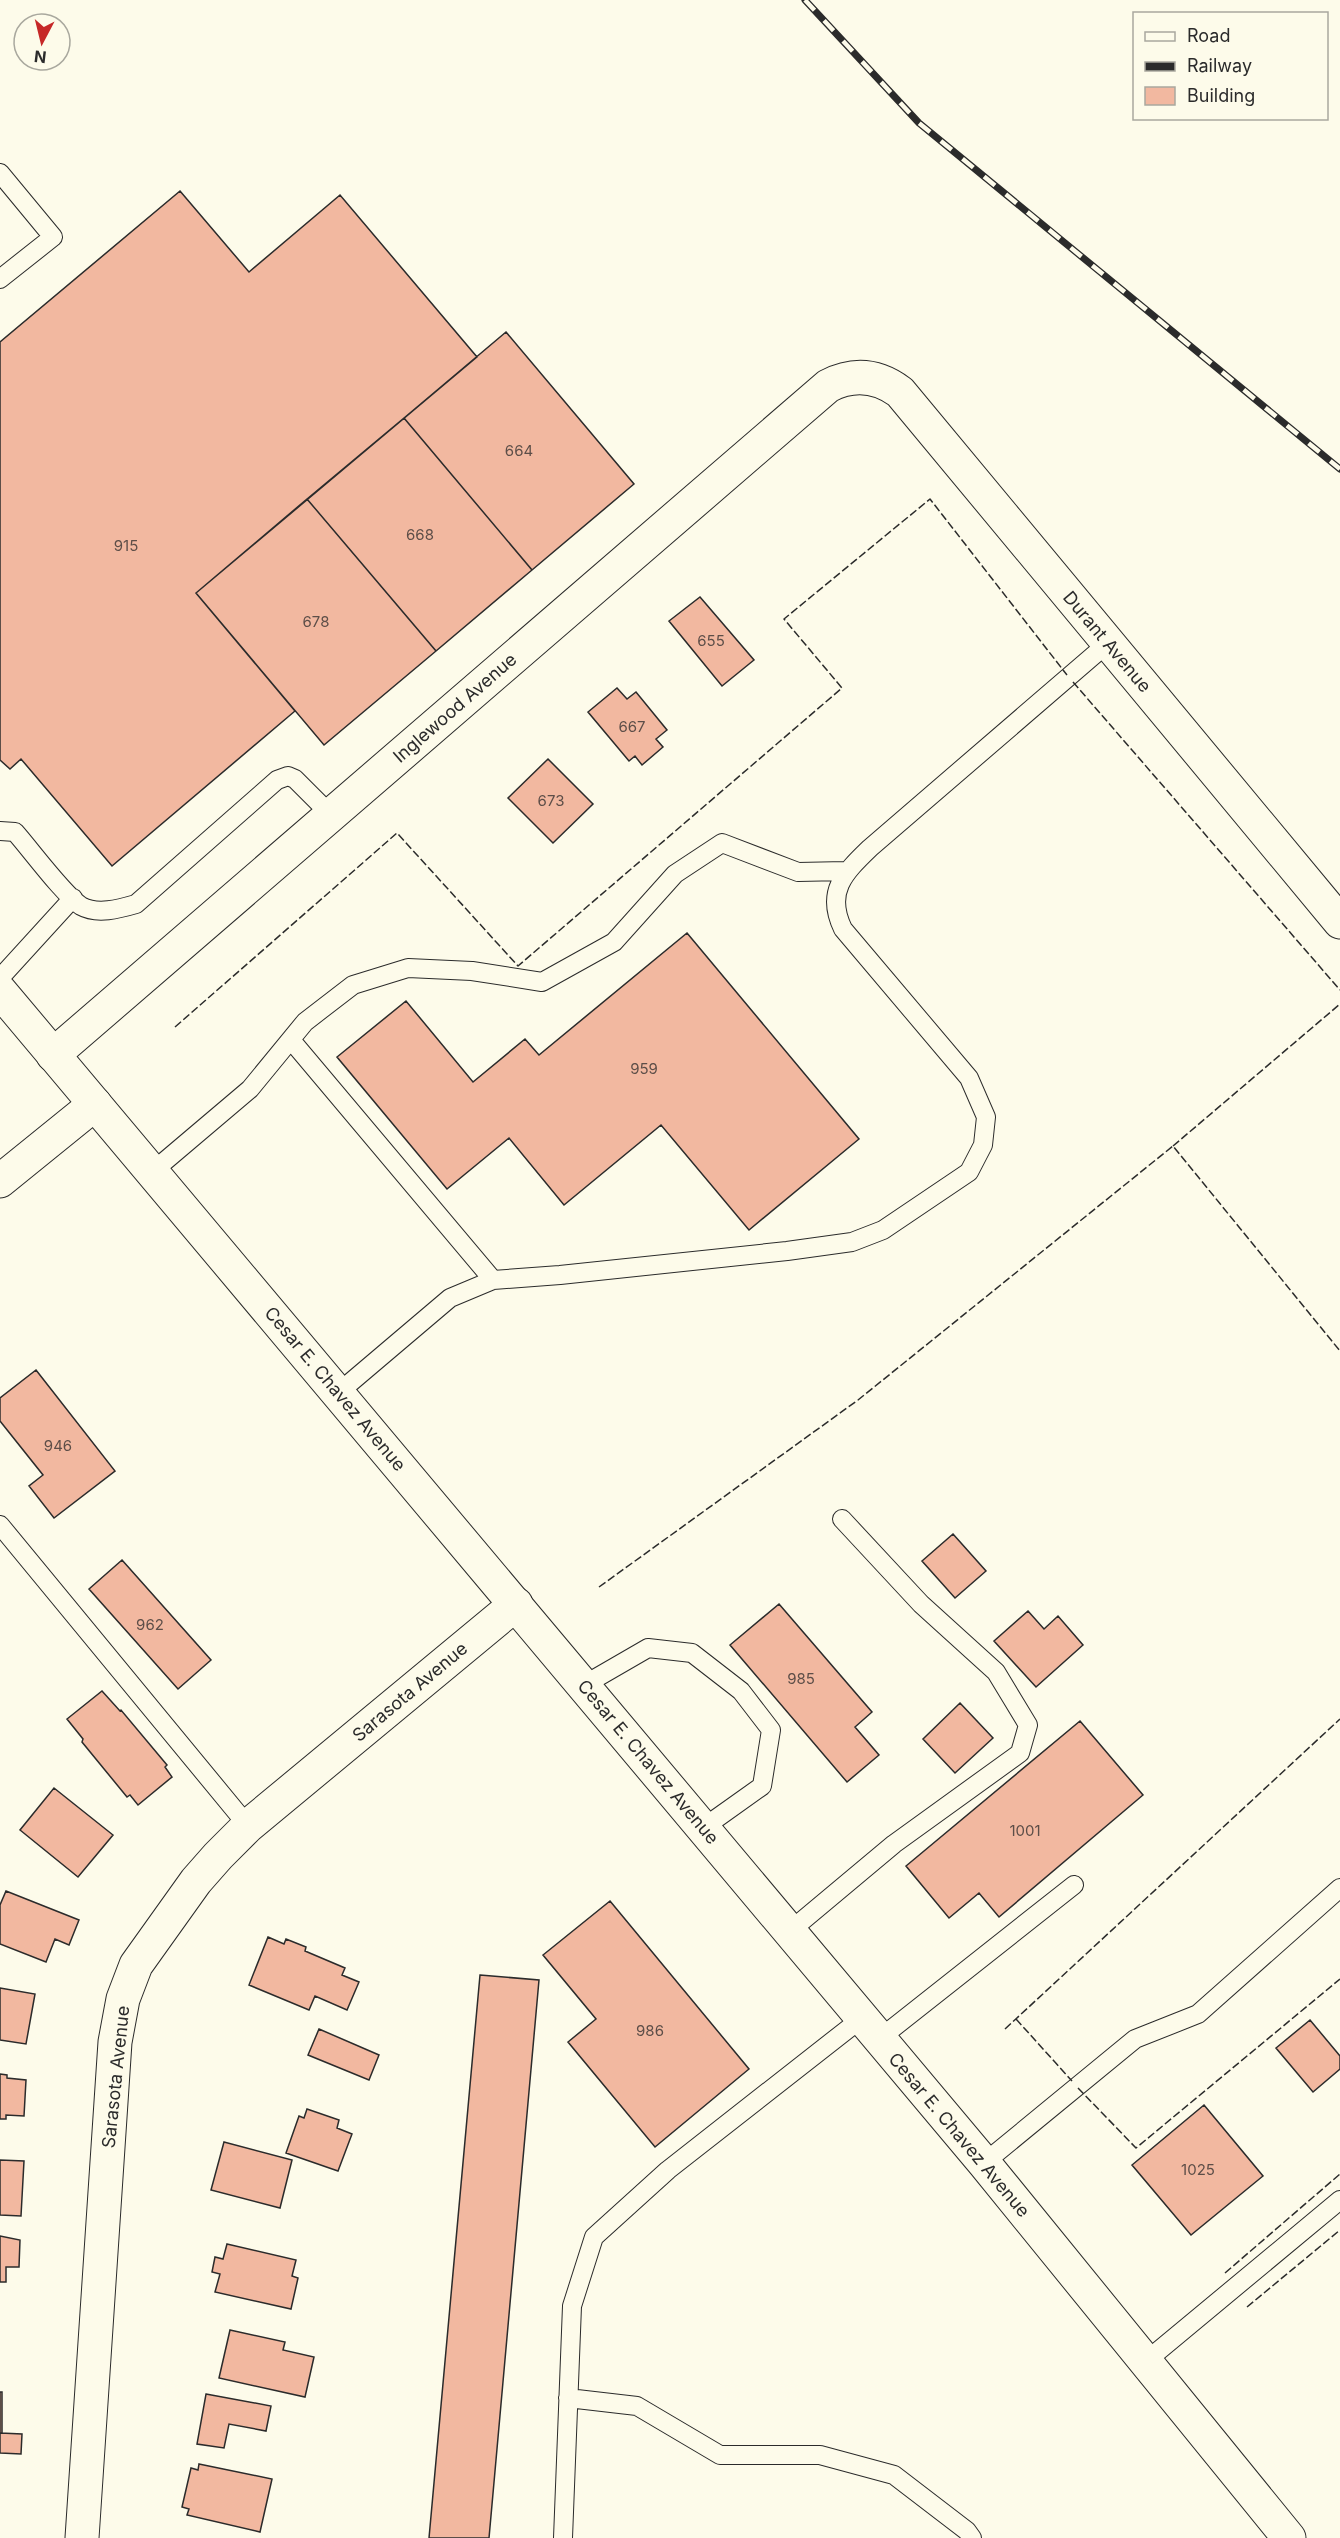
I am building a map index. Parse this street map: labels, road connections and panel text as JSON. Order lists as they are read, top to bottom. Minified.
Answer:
{"streets":{"street":["Durant Avenue","Inglewood Avenue","Cesar E. Chavez Avenue","Sarasota Avenue"]},"crossings":[["Durant Avenue","Inglewood Avenue"],["Inglewood Avenue","Cesar E. Chavez Avenue"],["Cesar E. Chavez Avenue","Sarasota Avenue"]],"house_numbers":["664","668","915","678","655","667","673","959","946","962","985","1001","986","1025"],"legend":["Road","Railway","Building"],"north":"bottom"}
